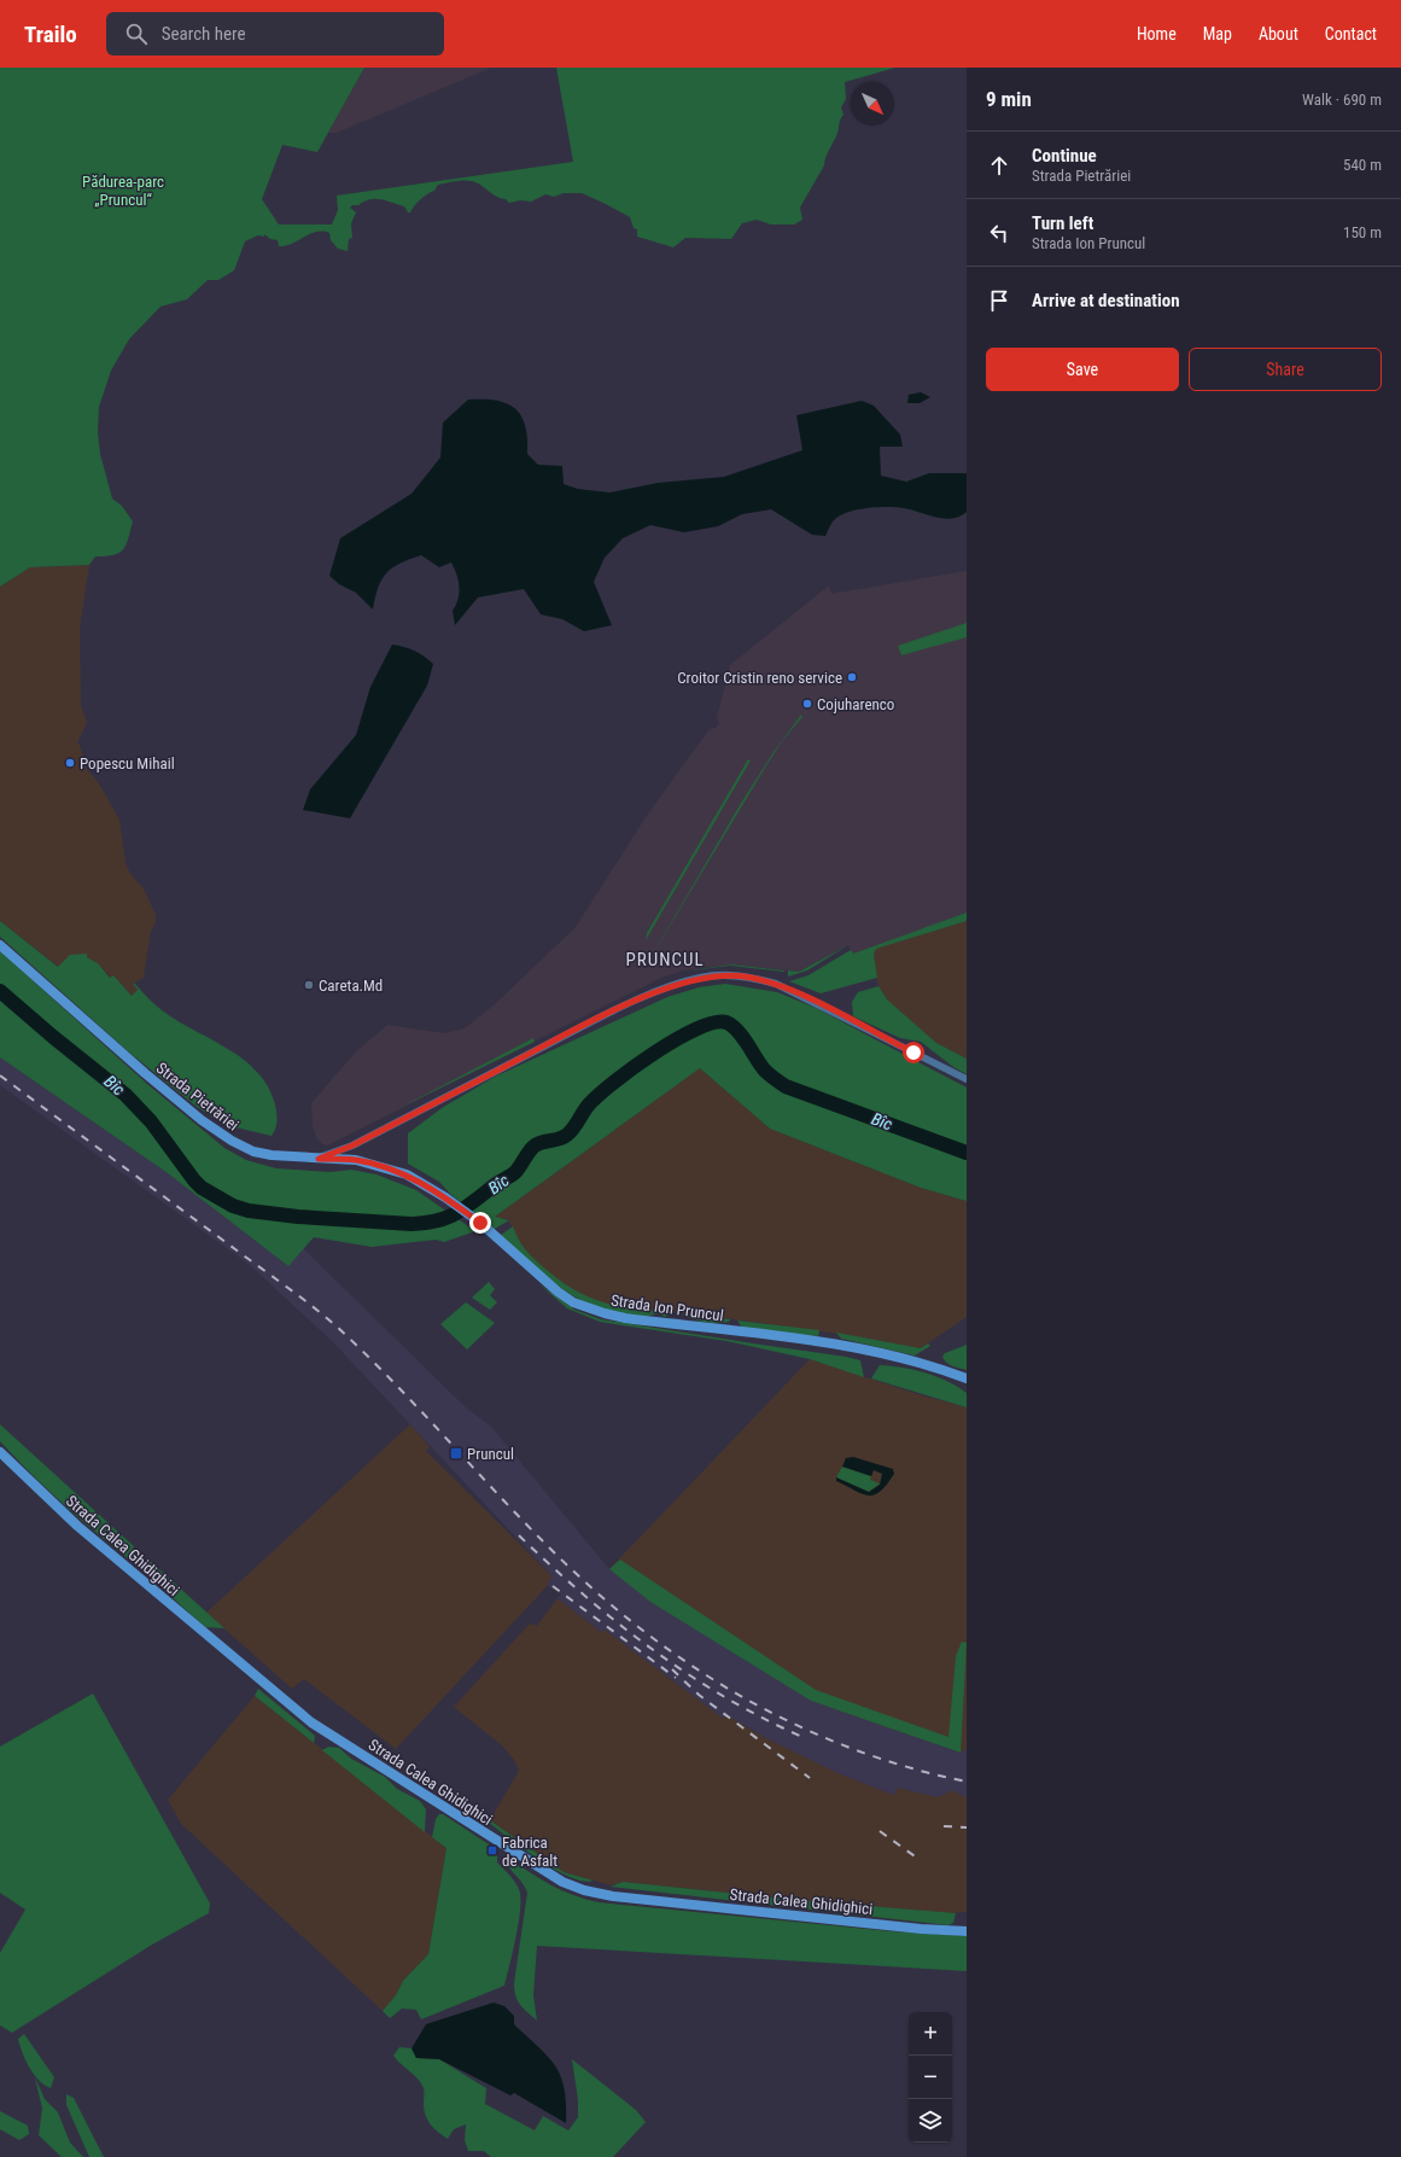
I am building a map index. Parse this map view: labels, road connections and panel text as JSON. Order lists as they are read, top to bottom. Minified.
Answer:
{"streets":{"street":["Strada Pietrăriei","Strada Ion Pruncul","Strada Calea Ghidighici"]},"crossings":[["Strada Pietrăriei","Strada Ion Pruncul"]],"districts":["PRUNCUL"],"water":["Bîc"],"parks":["Pădurea-parc „Pruncul“"],"places":{"other":["Croitor Cristin reno service","Cojuharenco","Popescu Mihail","Careta.Md"],"transit":["Pruncul","Fabrica de Asfalt"]},"north":"bottom right","page":{"header":"Trailo","search":"Search here","nav":["Home","Map","About","Contact"],"heading":["9 min","Walk · 690 m"],"list":[["Continue","Strada Pietrăriei","540 m"],["Turn left","Strada Ion Pruncul","150 m"],"Arrive at destination"],"buttons":["Save","Share"],"map_buttons":["+","−"]}}
